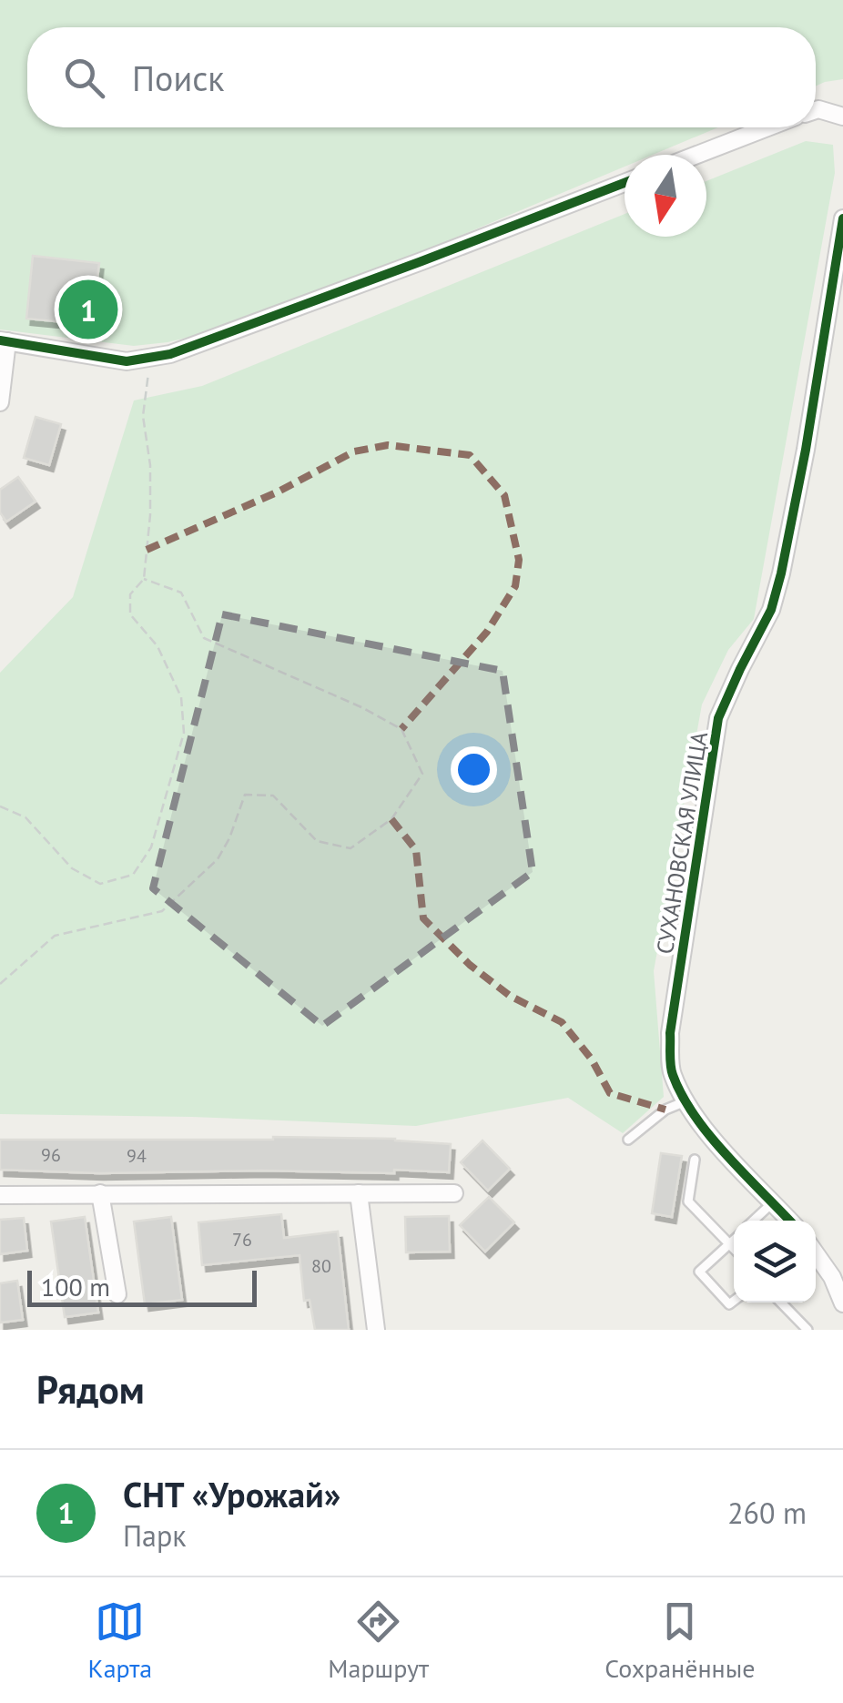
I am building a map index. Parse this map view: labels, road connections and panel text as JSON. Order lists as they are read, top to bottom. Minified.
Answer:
{"streets":{"street":["СУХАНОВСКАЯ УЛИЦА"]},"house_numbers":["96","94","76","80"],"scale_bar":"100 m","north":"bottom","page":{"search":"Поиск","pins":"1","scale":"100 m","heading":"Рядом","list":[{"mark":"1","name":"СНТ «Урожай»","note":"Парк","value":"260 m"}],"nav":["Карта","Маршрут","Сохранённые"]}}
